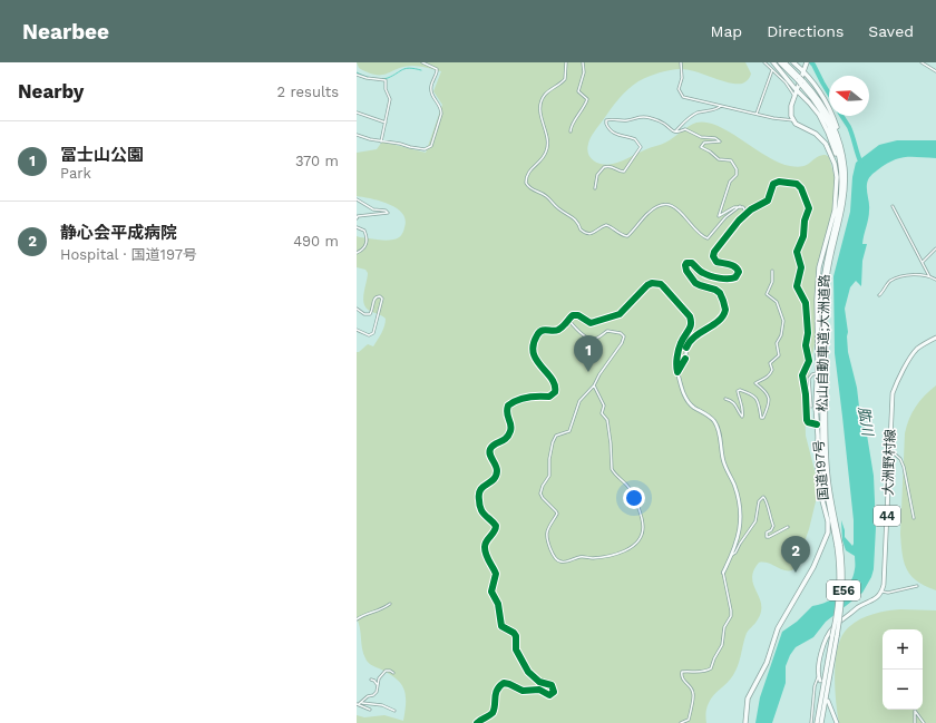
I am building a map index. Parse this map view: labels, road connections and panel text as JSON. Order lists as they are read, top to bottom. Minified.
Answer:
{"streets":{"highway":["松山自動車道;大洲道路","国道197号","E56"],"main road":["大洲野村線","44"]},"water":["肱川"],"north":"left","page":{"header":"Nearbee","nav":["Map","Directions","Saved"],"heading":["Nearby","2 results"],"list":[{"mark":"1","name":"冨士山公園","note":"Park","value":"370 m"},{"mark":"2","name":"静心会平成病院","note":"Hospital · 国道197号","value":"490 m"}],"pins":["1","2"],"map_buttons":["+","−"]}}
